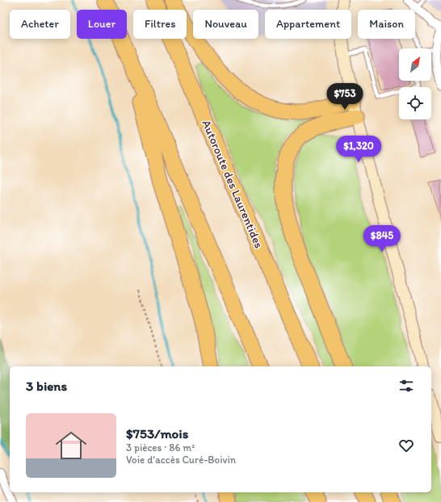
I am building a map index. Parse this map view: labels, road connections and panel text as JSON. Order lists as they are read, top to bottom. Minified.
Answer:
{"streets":{"highway":["Autoroute des Laurentides"]},"north":"top right","page":{"chip":["Acheter","Louer","Filtres","Nouveau","Appartement","Maison"],"price":["$753","$1,320","$845"],"heading":"3 biens","list":[{"name":"$753/mois","note":"3 pièces · 86 m² · Voie d'accès Curé-Boivin"}]}}
